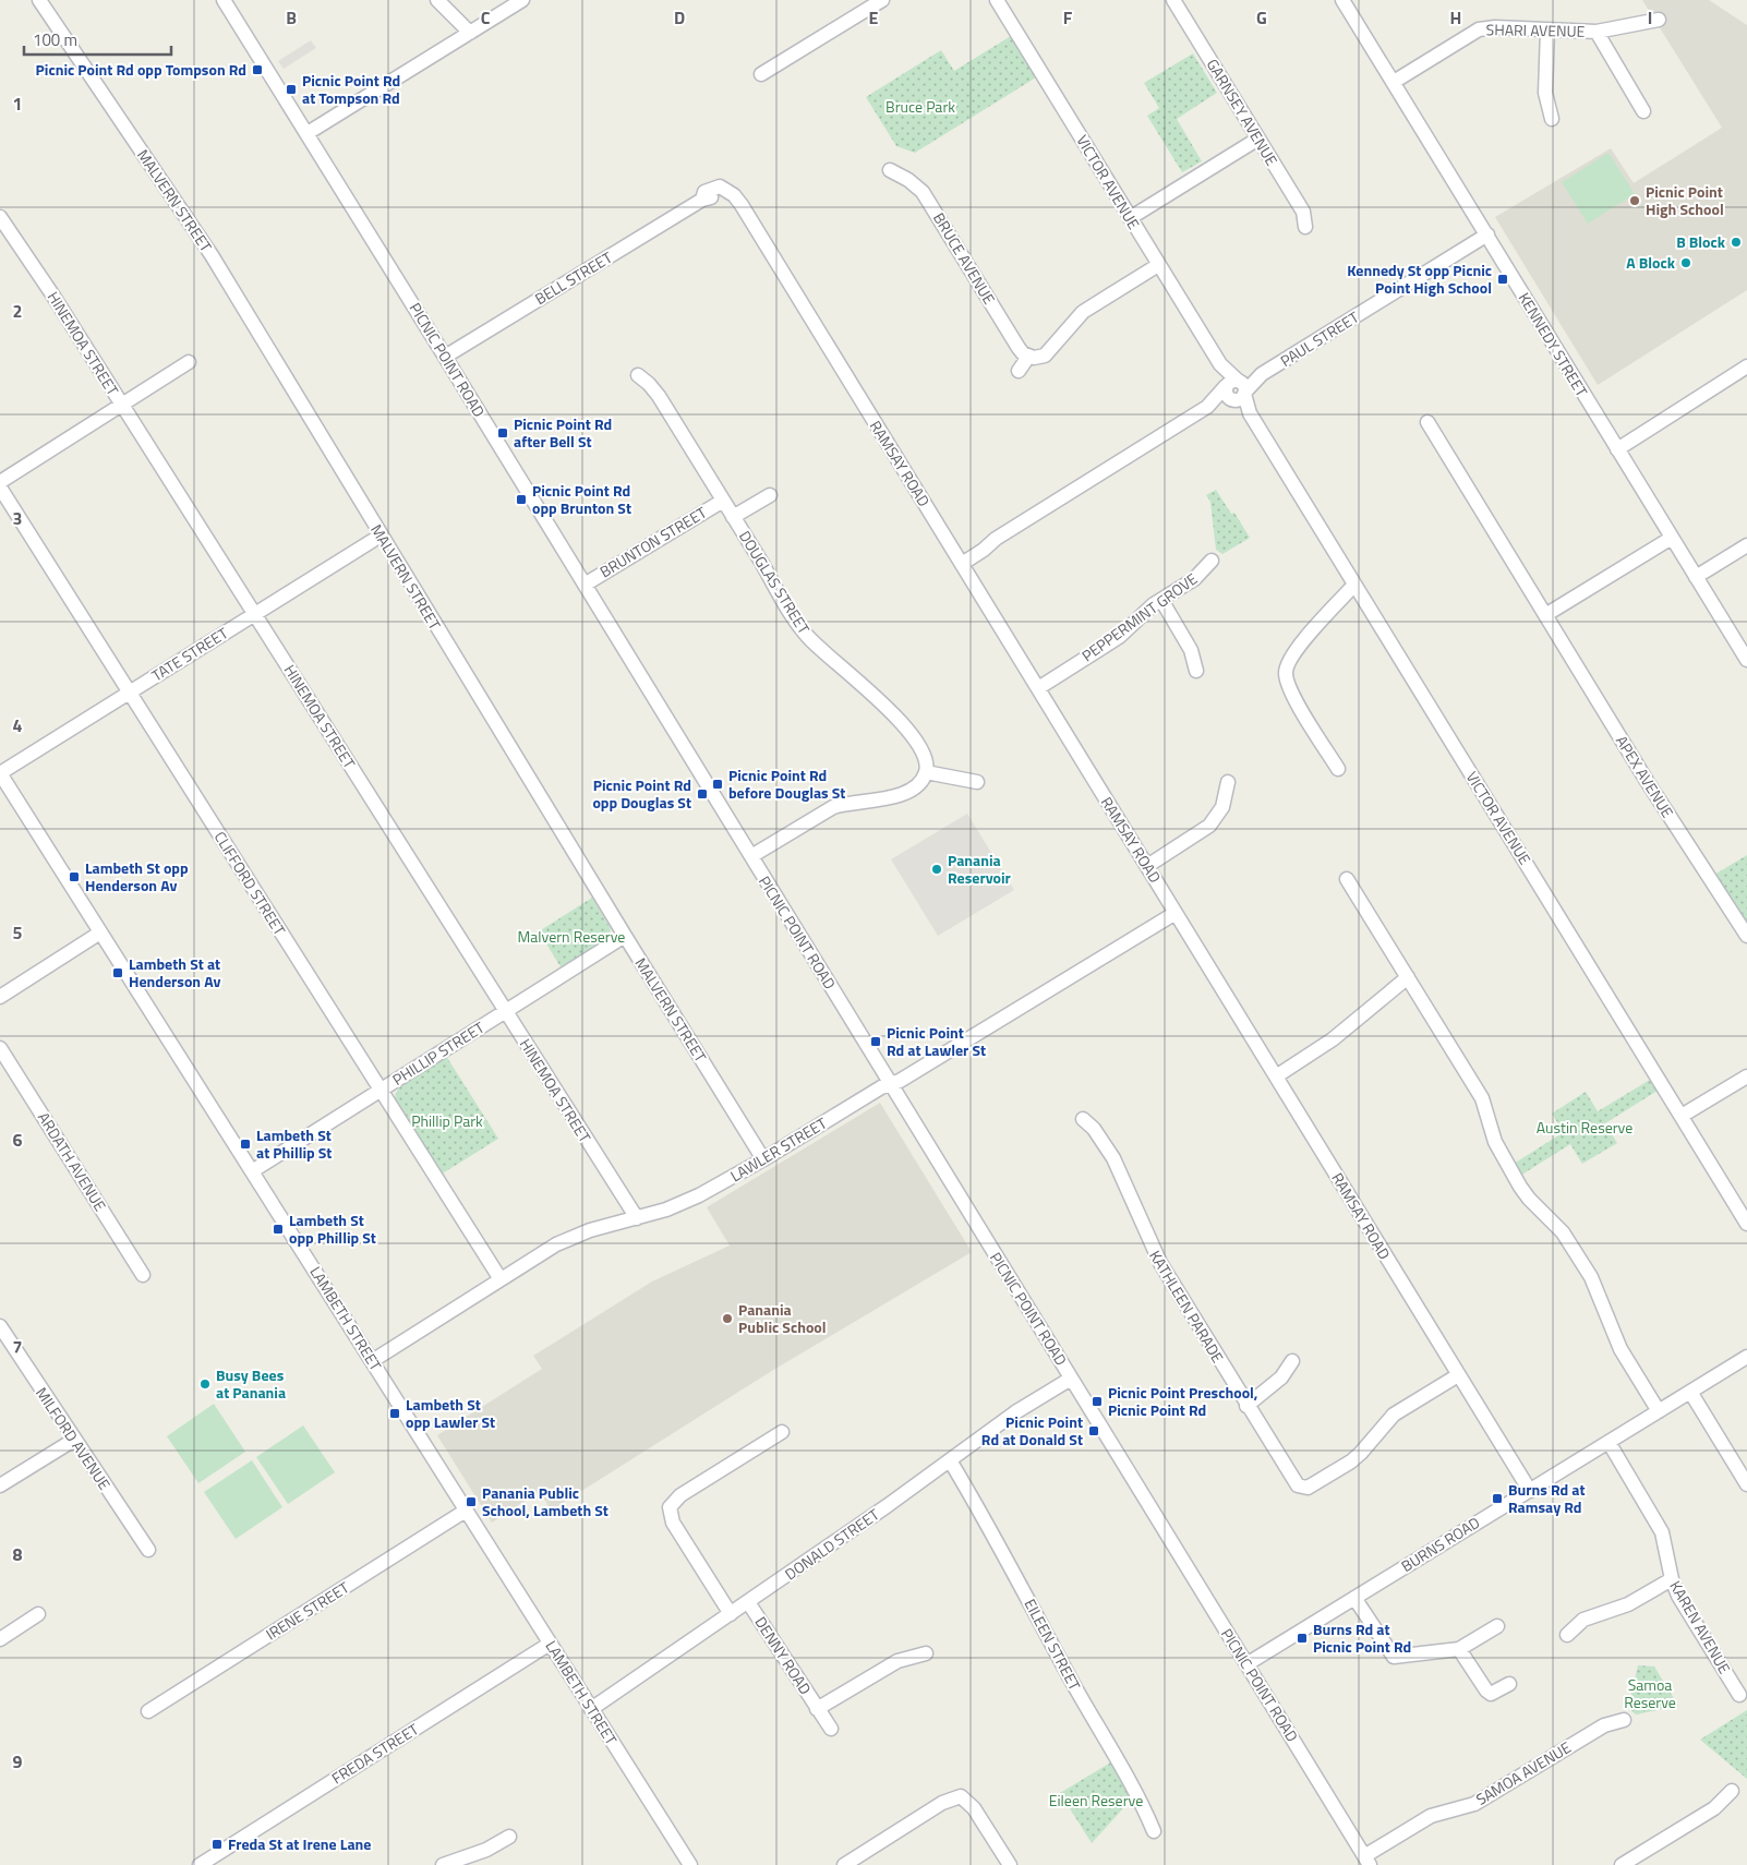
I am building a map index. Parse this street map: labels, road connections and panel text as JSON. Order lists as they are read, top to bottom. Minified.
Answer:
{"streets":{"street":["SHARI AVENUE","GARNSEY AVENUE","VICTOR AVENUE","MALVERN STREET","BRUCE AVENUE","BELL STREET","PAUL STREET","HINEMOA STREET","KENNEDY STREET","PICNIC POINT ROAD","RAMSAY ROAD","BRUNTON STREET","DOUGLAS STREET","PEPPERMINT GROVE","TATE STREET","APEX AVENUE","CLIFFORD STREET","PHILLIP STREET","LAWLER STREET","ARDATH AVENUE","KATHLEEN PARADE","LAMBETH STREET","MILFORD AVENUE","DONALD STREET","BURNS ROAD","IRENE STREET","KAREN AVENUE","EILEEN STREET","DENNY ROAD","FREDA STREET","SAMOA AVENUE"]},"crossings":[["SHARI AVENUE","KENNEDY STREET"],["VICTOR AVENUE","PAUL STREET"],["MALVERN STREET","TATE STREET"],["MALVERN STREET","PHILLIP STREET"],["MALVERN STREET","LAWLER STREET"],["BELL STREET","PICNIC POINT ROAD"],["BELL STREET","RAMSAY ROAD"],["PAUL STREET","KENNEDY STREET"],["PAUL STREET","RAMSAY ROAD"],["HINEMOA STREET","TATE STREET"],["HINEMOA STREET","PHILLIP STREET"],["HINEMOA STREET","LAWLER STREET"],["PICNIC POINT ROAD","BRUNTON STREET"],["PICNIC POINT ROAD","LAWLER STREET"],["PICNIC POINT ROAD","DONALD STREET"],["PICNIC POINT ROAD","BURNS ROAD"],["PICNIC POINT ROAD","SAMOA AVENUE"],["RAMSAY ROAD","PEPPERMINT GROVE"],["RAMSAY ROAD","LAWLER STREET"],["RAMSAY ROAD","KATHLEEN PARADE"],["RAMSAY ROAD","BURNS ROAD"],["BRUNTON STREET","DOUGLAS STREET"],["TATE STREET","CLIFFORD STREET"],["TATE STREET","LAMBETH STREET"],["CLIFFORD STREET","PHILLIP STREET"],["CLIFFORD STREET","LAWLER STREET"],["PHILLIP STREET","LAMBETH STREET"],["LAWLER STREET","LAMBETH STREET"],["LAMBETH STREET","DONALD STREET"],["LAMBETH STREET","IRENE STREET"],["LAMBETH STREET","FREDA STREET"],["DONALD STREET","EILEEN STREET"],["DONALD STREET","DENNY ROAD"],["BURNS ROAD","KAREN AVENUE"]],"parks":["Bruce Park","Malvern Reserve","Phillip Park","Austin Reserve","Samoa Reserve","Eileen Reserve"],"places":{"transit":["Picnic Point Rd opp Tompson Rd","Picnic Point Rd at Tompson Rd","Kennedy St opp Picnic Point High School","Picnic Point Rd after Bell St","Picnic Point Rd opp Brunton St","Picnic Point Rd before Douglas St","Picnic Point Rd opp Douglas St","Lambeth St opp Henderson Av","Lambeth St at Henderson Av","Picnic Point Rd at Lawler St","Lambeth St at Phillip St","Lambeth St opp Phillip St","Picnic Point Preschool, Picnic Point Rd","Lambeth St opp Lawler St","Picnic Point Rd at Donald St","Burns Rd at Ramsay Rd","Panania Public School, Lambeth St","Burns Rd at Picnic Point Rd","Freda St at Irene Lane"],"other":["Picnic Point High School","B Block","A Block","Panania Reservoir","Panania Public School","Busy Bees at Panania"]},"scale_bar":"100 m","grid":{"columns":["B","C","D","E","F","G","H","I"],"rows":["1","2","3","4","5","6","7","8","9"]}}
